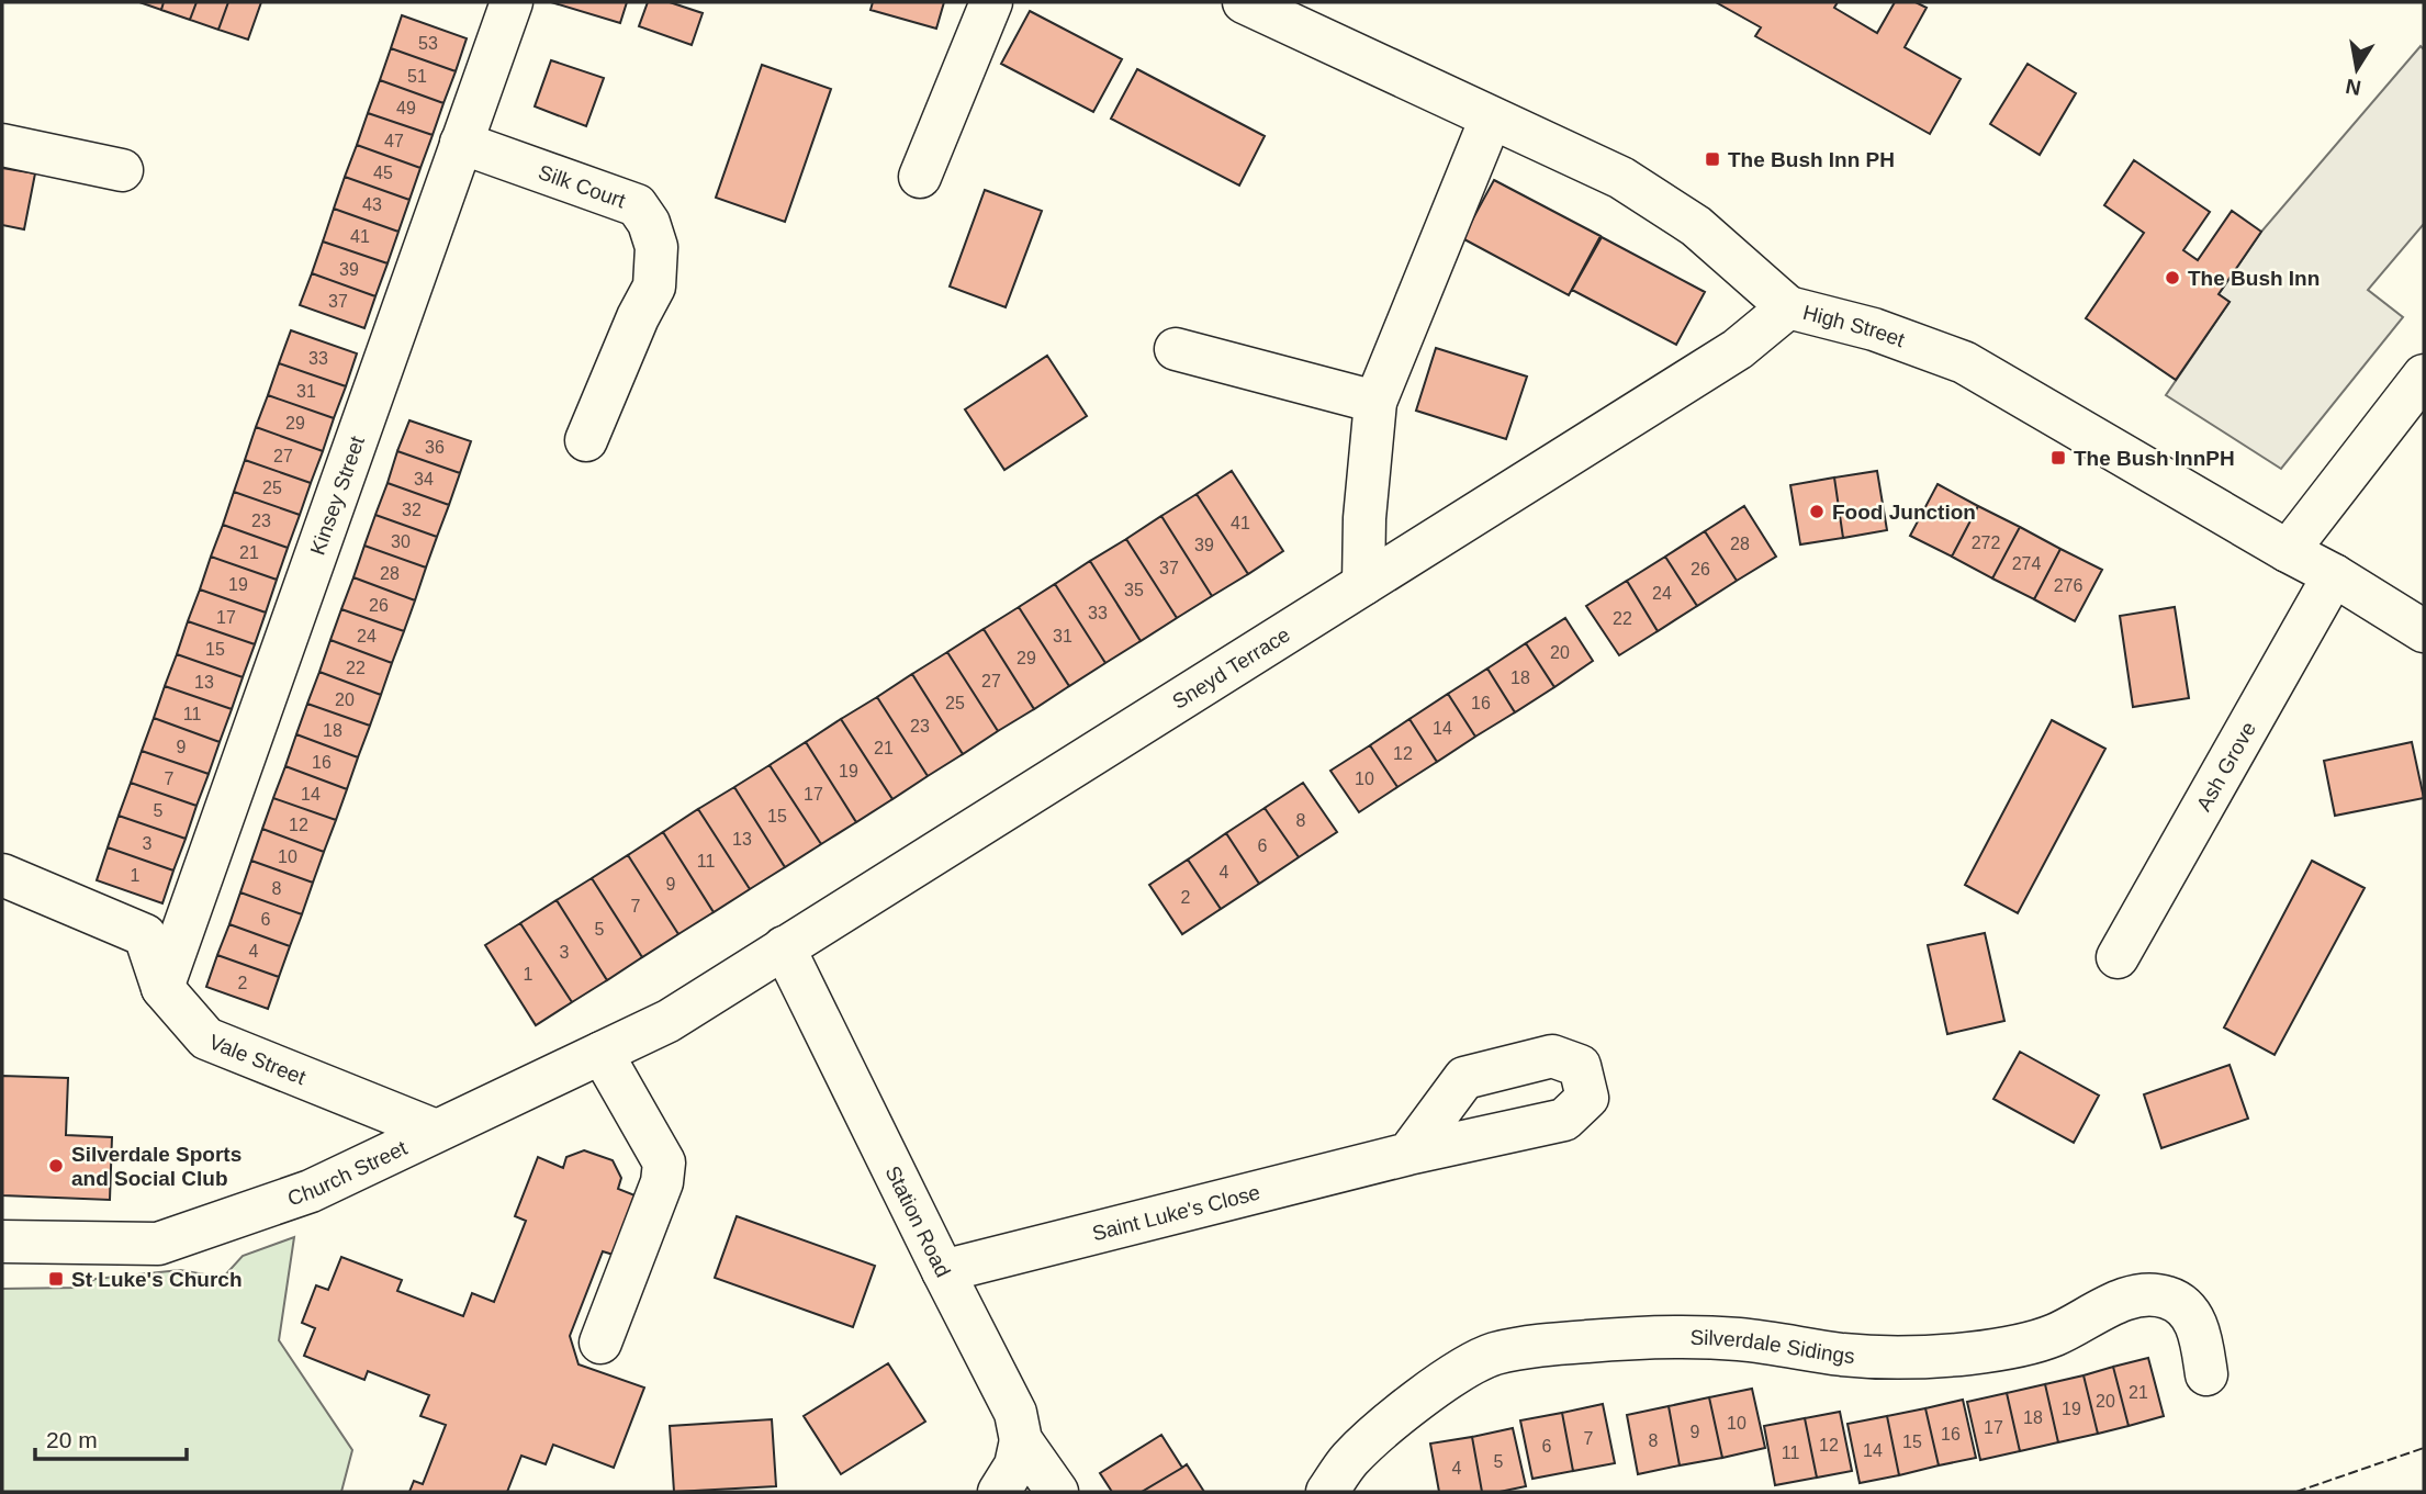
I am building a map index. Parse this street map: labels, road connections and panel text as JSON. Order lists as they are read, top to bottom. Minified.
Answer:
{"streets":{"street":["Silk Court","High Street","Kinsey Street","Sneyd Terrace","Ash Grove","Vale Street","Church Street","Saint Luke's Close","Station Road","Silverdale Sidings"]},"crossings":[["Silk Court","Kinsey Street"],["High Street","Sneyd Terrace"],["High Street","Ash Grove"],["Kinsey Street","Vale Street"],["Sneyd Terrace","Church Street"],["Sneyd Terrace","Station Road"],["Vale Street","Church Street"],["Saint Luke's Close","Station Road"]],"places":{"transit":["The Bush Inn PH","The Bush InnPH","St Luke's Church"],"other":["The Bush Inn","Food Junction","Silverdale Sports and Social Club"]},"house_numbers":["53","51","49","47","45","43","41","39","37","33","31","29","36","27","34","25","32","23","41","30","272","28","39","21","274","37","26","28","19","276","35","24","26","33","17","22","24","31","15","20","29","22","18","27","13","20","25","16","11","23","14","18","9","21","12","16","19","7","10","14","17","5","15","8","12","13","3","6","10","11","4","1","9","8","2","7","6","5","4","3","1","2","21","20","19","18","10","17","9","16","7","8","15","12","6","14","11","5","4"],"scale_bar":"20 m","north":"bottom"}
